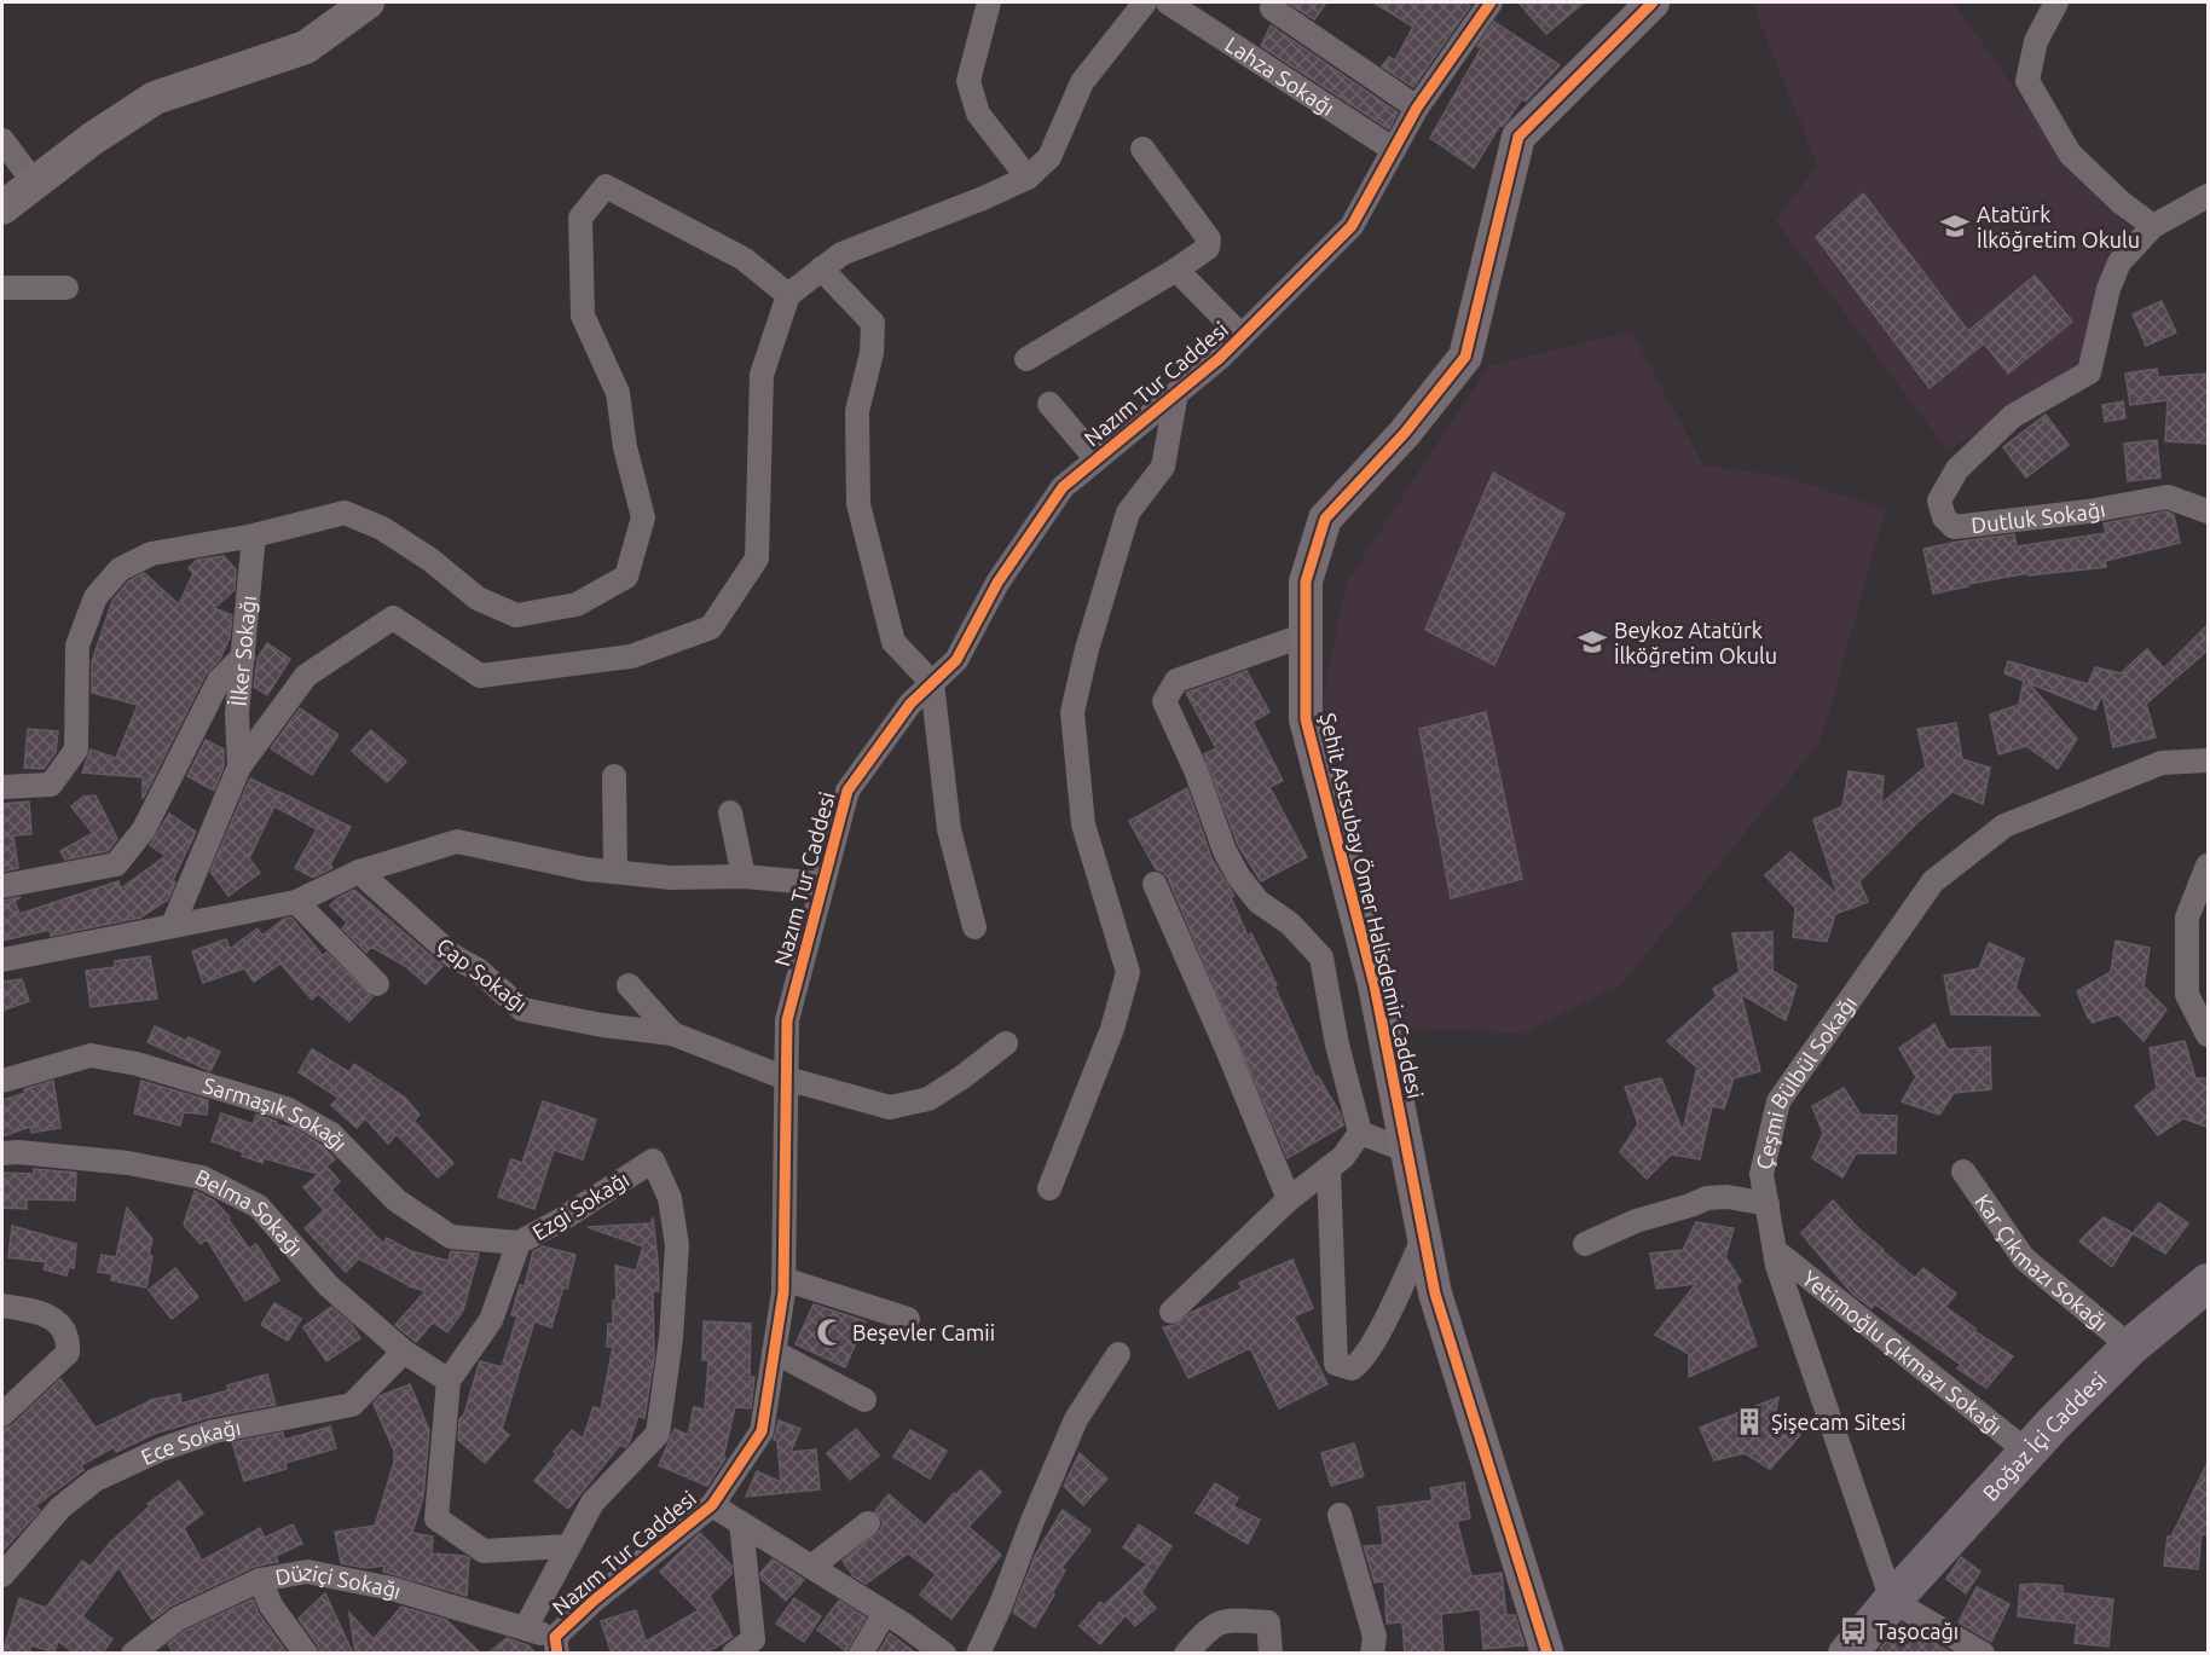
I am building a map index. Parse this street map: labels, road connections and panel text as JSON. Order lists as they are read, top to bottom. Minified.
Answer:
{"streets":{"main road":["Boğaz İçi Caddesi"],"street":["Lahza Sokağı","Nazım Tur Caddesi","Dutluk Sokağı","İlker Sokağı","Şehit Astsubay Ömer Halisdemir Caddesi","Çap Sokağı","Çeşmi Bülbül Sokağı","Sarmaşık Sokağı","Ezgi Sokağı","Belma Sokağı","Kar Çıkmazı Sokağı","Yetimoğlu Çıkmazı Sokağı","Ece Sokağı","Düziçi Sokağı"]},"crossings":[["Lahza Sokağı","Nazım Tur Caddesi"],["Nazım Tur Caddesi","Çap Sokağı"],["Nazım Tur Caddesi","Düziçi Sokağı"],["Çeşmi Bülbül Sokağı","Yetimoğlu Çıkmazı Sokağı"],["Çeşmi Bülbül Sokağı","Boğaz İçi Caddesi"],["Sarmaşık Sokağı","Ezgi Sokağı"],["Ezgi Sokağı","Belma Sokağı"],["Ezgi Sokağı","Düziçi Sokağı"],["Belma Sokağı","Ece Sokağı"],["Kar Çıkmazı Sokağı","Boğaz İçi Caddesi"],["Yetimoğlu Çıkmazı Sokağı","Boğaz İçi Caddesi"]],"places":{"school or university":["Atatürk İlköğretim Okulu","Beykoz Atatürk İlköğretim Okulu"],"mosque":["Beşevler Camii"],"building":["Şişecam Sitesi"],"bus stop":["Taşocağı"]}}
